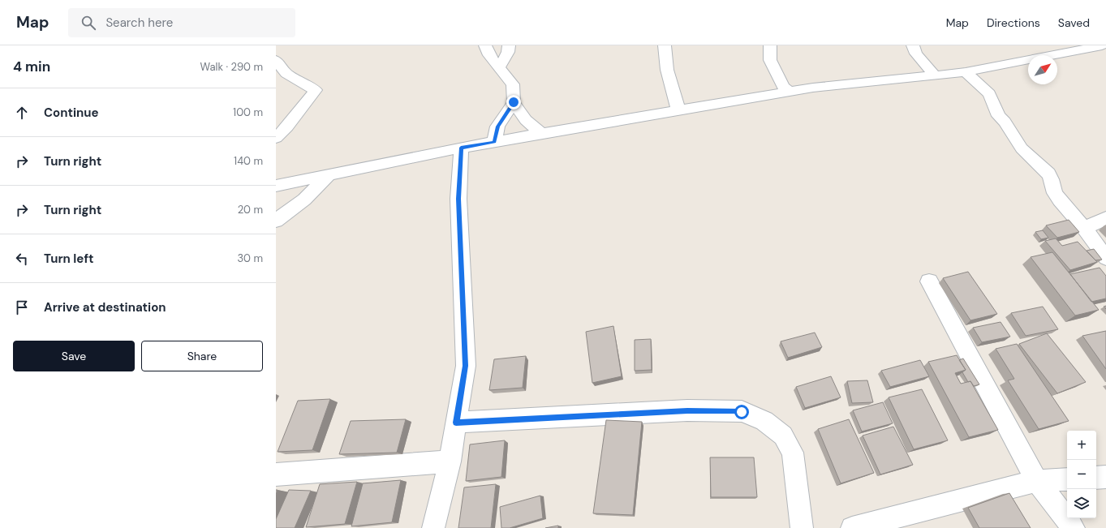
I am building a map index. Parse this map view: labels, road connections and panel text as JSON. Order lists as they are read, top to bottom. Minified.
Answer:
{"north":"top right","page":{"header":"Map","search":"Search here","nav":["Map","Directions","Saved"],"heading":["4 min","Walk · 290 m"],"list":[["Continue","100 m"],["Turn right","140 m"],["Turn right","20 m"],["Turn left","30 m"],"Arrive at destination"],"buttons":["Save","Share"],"map_buttons":["+","−"]}}
